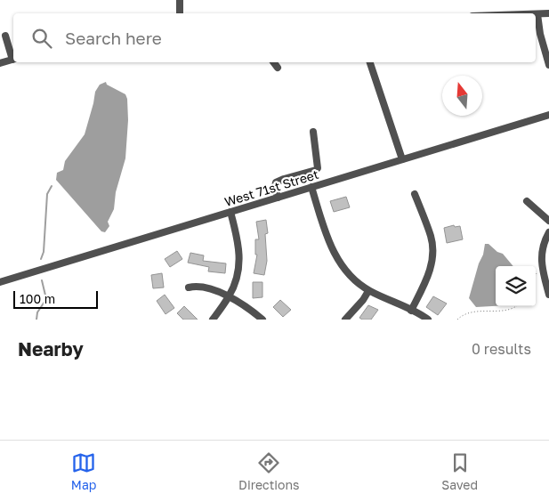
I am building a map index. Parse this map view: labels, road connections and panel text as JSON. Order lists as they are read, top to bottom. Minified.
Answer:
{"streets":{"street":["West 71st Street"]},"scale_bar":"100 m","north":"top","page":{"search":"Search here","scale":"100 m","heading":["Nearby","0 results"],"nav":["Map","Directions","Saved"]}}
